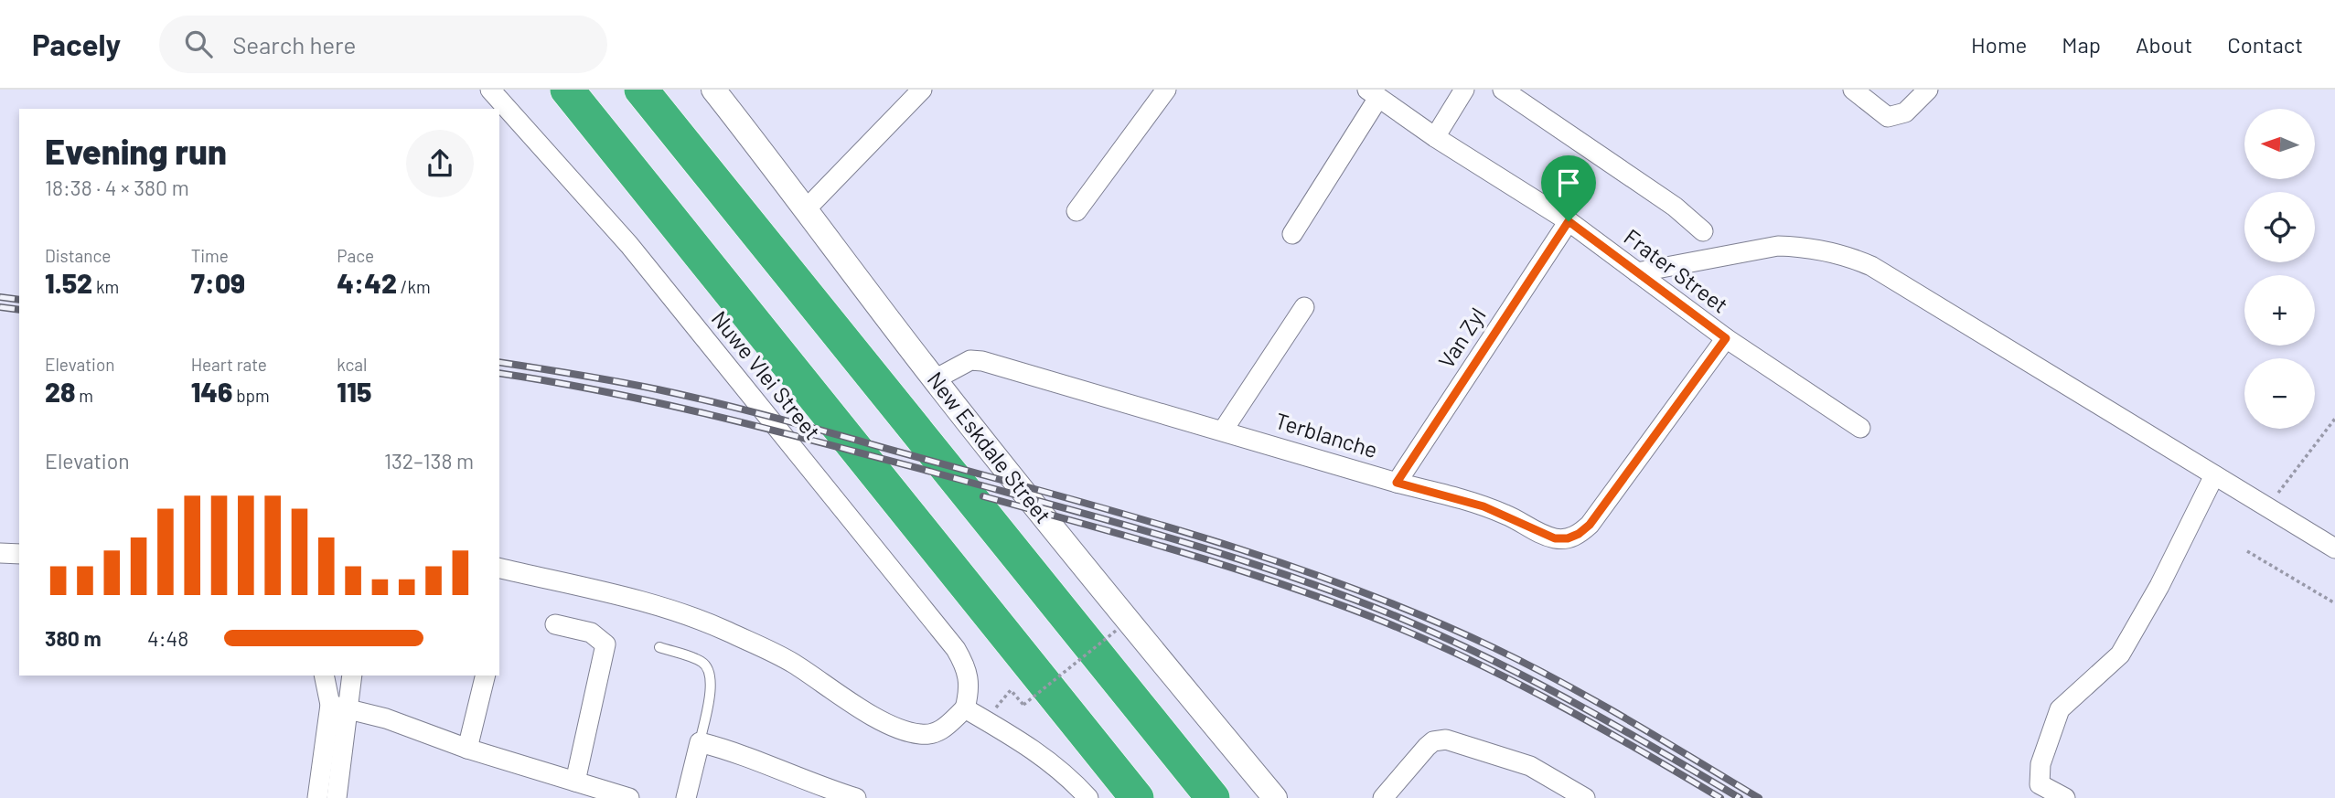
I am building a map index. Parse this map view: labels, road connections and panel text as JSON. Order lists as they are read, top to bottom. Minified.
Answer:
{"streets":{"street":["Frater Street","Van Zyl","Nuwe Vlei Street","Terblanche","New Eskdale Street"]},"crossings":[["Frater Street","Van Zyl"],["Frater Street","Terblanche"],["Van Zyl","Terblanche"],["Terblanche","New Eskdale Street"]],"north":"left","page":{"header":"Pacely","search":"Search here","nav":["Home","Map","About","Contact"],"map_buttons":["+","−"],"heading":["Evening run","18:38 · 4 × 380 m"],"stats":[["Distance","1.52 km"],["Time","7:09"],["Pace","4:42 /km"],["Elevation","28 m"],["Heart rate","146 bpm"],["kcal","115"]],"chart":["Elevation","132–138 m"],"list":[{"name":"380 m","note":"4:48"}]}}
